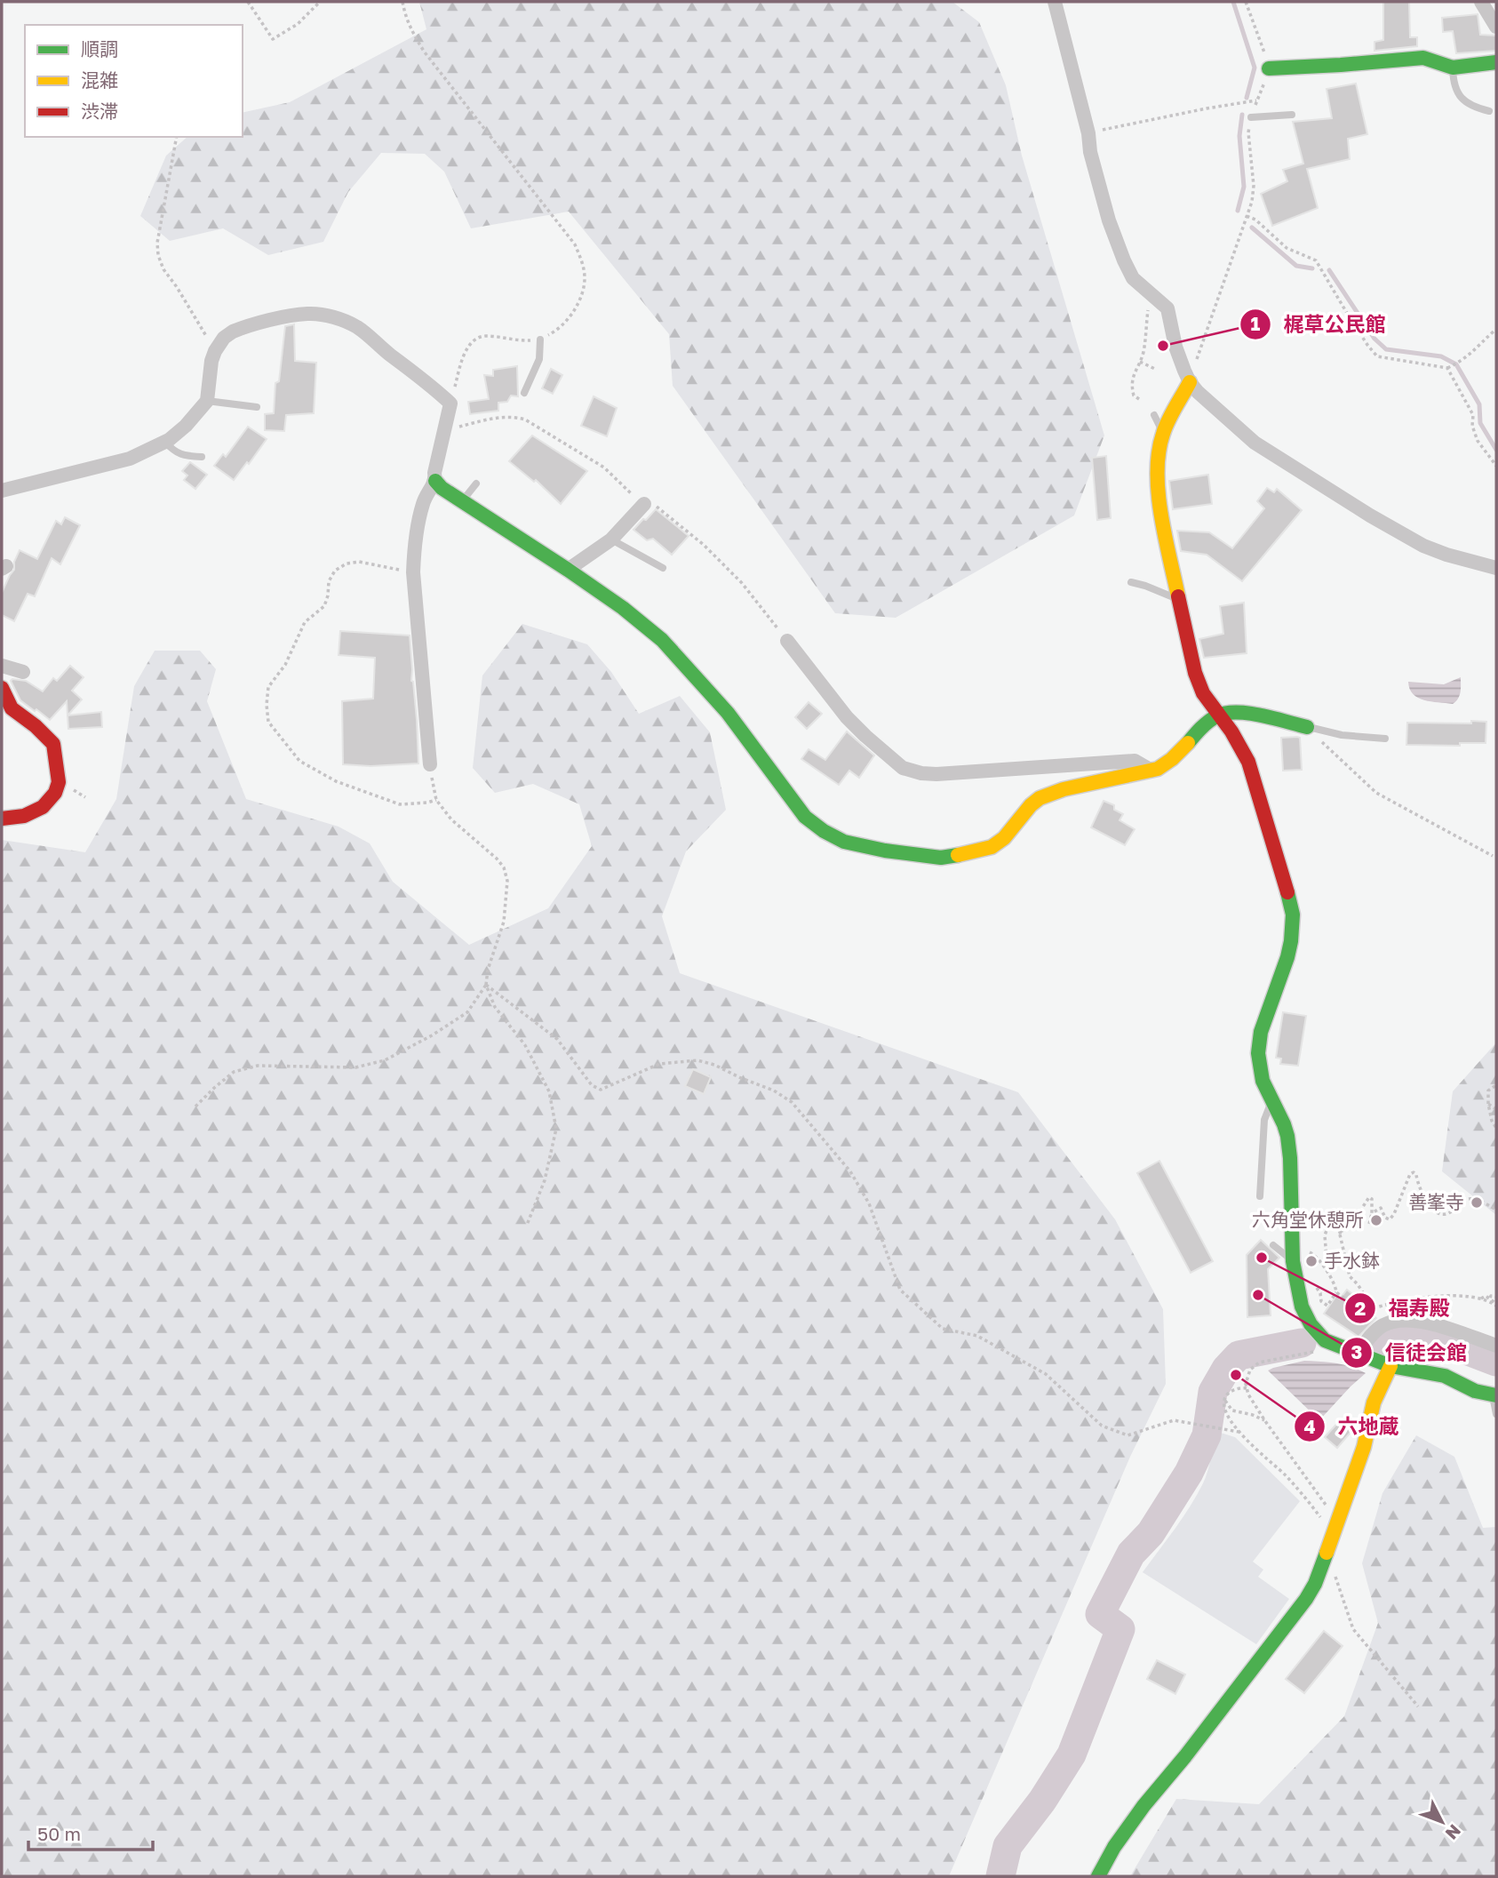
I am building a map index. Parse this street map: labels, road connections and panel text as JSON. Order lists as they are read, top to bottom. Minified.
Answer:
{"places":["梶草公民館","善峯寺","六角堂休憩所","福寿殿","手水鉢","信徒会館","六地蔵"],"legend":["順調","混雑","渋滞"],"scale_bar":"50 m","north":"bottom right"}
